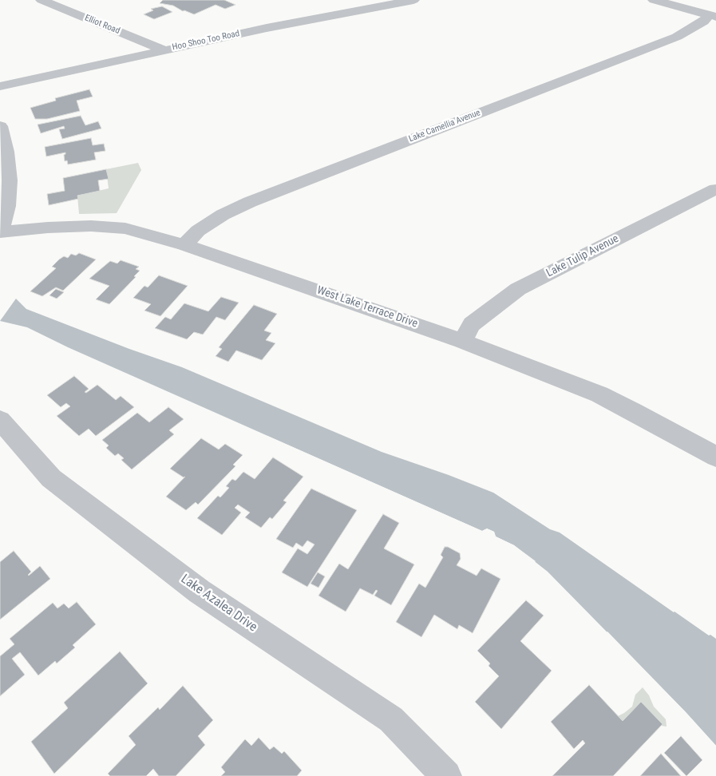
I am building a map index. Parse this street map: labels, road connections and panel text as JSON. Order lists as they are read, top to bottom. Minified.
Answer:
{"streets":{"street":["Elliot Road","Hoo Shoo Too Road","Lake Camellia Avenue","Lake Tulip Avenue","West Lake Terrace Drive","Lake Azalea Drive"]},"crossings":[["Elliot Road","Hoo Shoo Too Road"],["Lake Camellia Avenue","West Lake Terrace Drive"],["Lake Tulip Avenue","West Lake Terrace Drive"]]}
